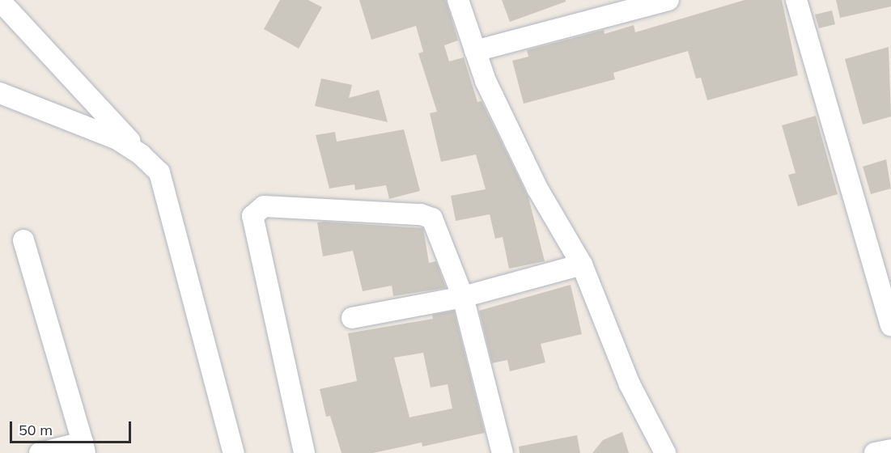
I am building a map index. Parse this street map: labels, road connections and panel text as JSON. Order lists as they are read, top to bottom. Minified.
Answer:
{"scale_bar":"50 m"}
